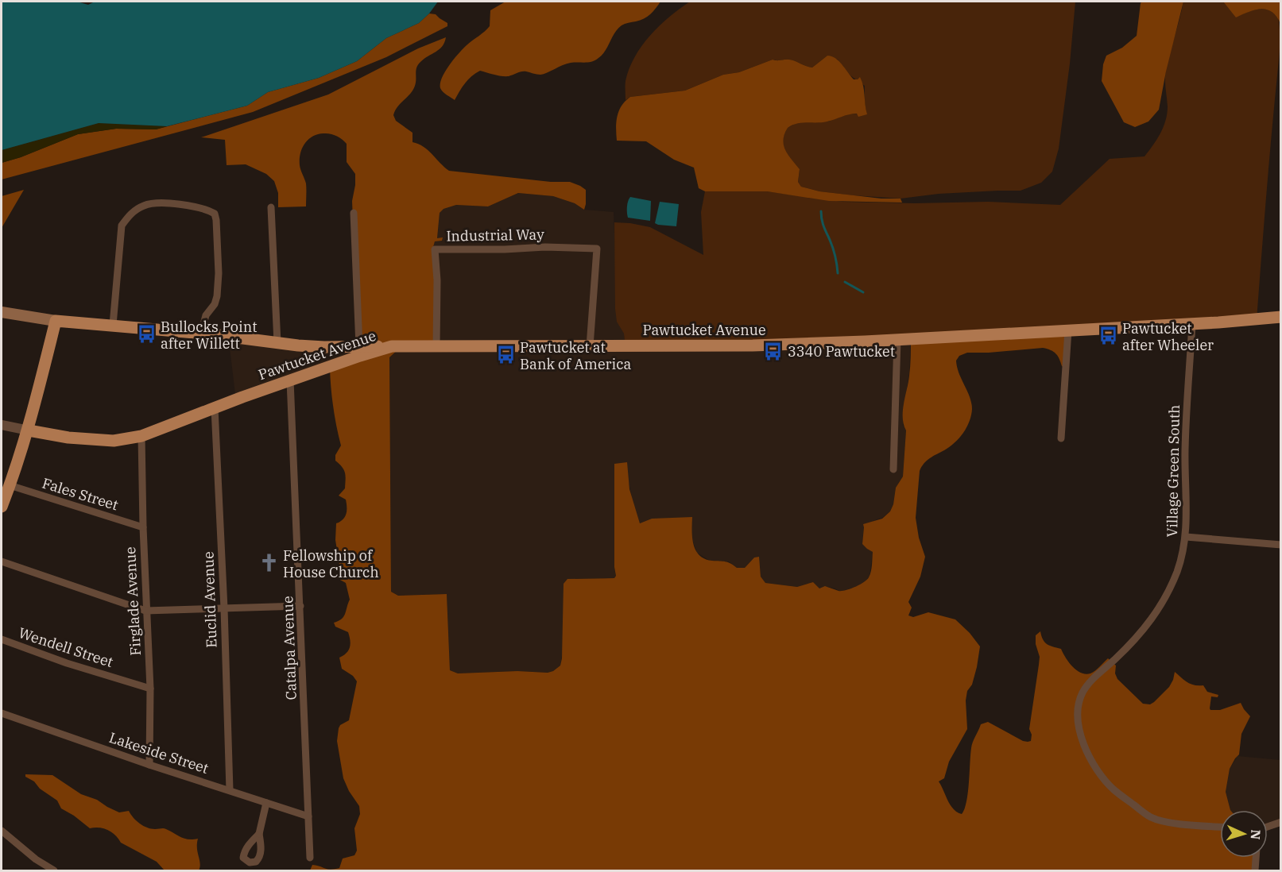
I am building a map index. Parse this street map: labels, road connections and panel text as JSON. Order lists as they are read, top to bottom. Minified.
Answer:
{"streets":{"main road":["Pawtucket Avenue"],"street":["Industrial Way","Village Green South","Fales Street","Euclid Avenue","Firglade Avenue","Wendell Street","Catalpa Avenue","Lakeside Street"]},"crossings":[["Industrial Way","Pawtucket Avenue"],["Pawtucket Avenue","Village Green South"],["Pawtucket Avenue","Euclid Avenue"],["Pawtucket Avenue","Firglade Avenue"],["Pawtucket Avenue","Catalpa Avenue"],["Fales Street","Firglade Avenue"],["Euclid Avenue","Lakeside Street"],["Firglade Avenue","Wendell Street"],["Firglade Avenue","Lakeside Street"],["Catalpa Avenue","Lakeside Street"]],"places":{"bus stop":["Bullocks Point after Willett","Pawtucket after Wheeler","3340 Pawtucket","Pawtucket at Bank of America"],"church":["Fellowship of House Church"]},"north":"right"}
